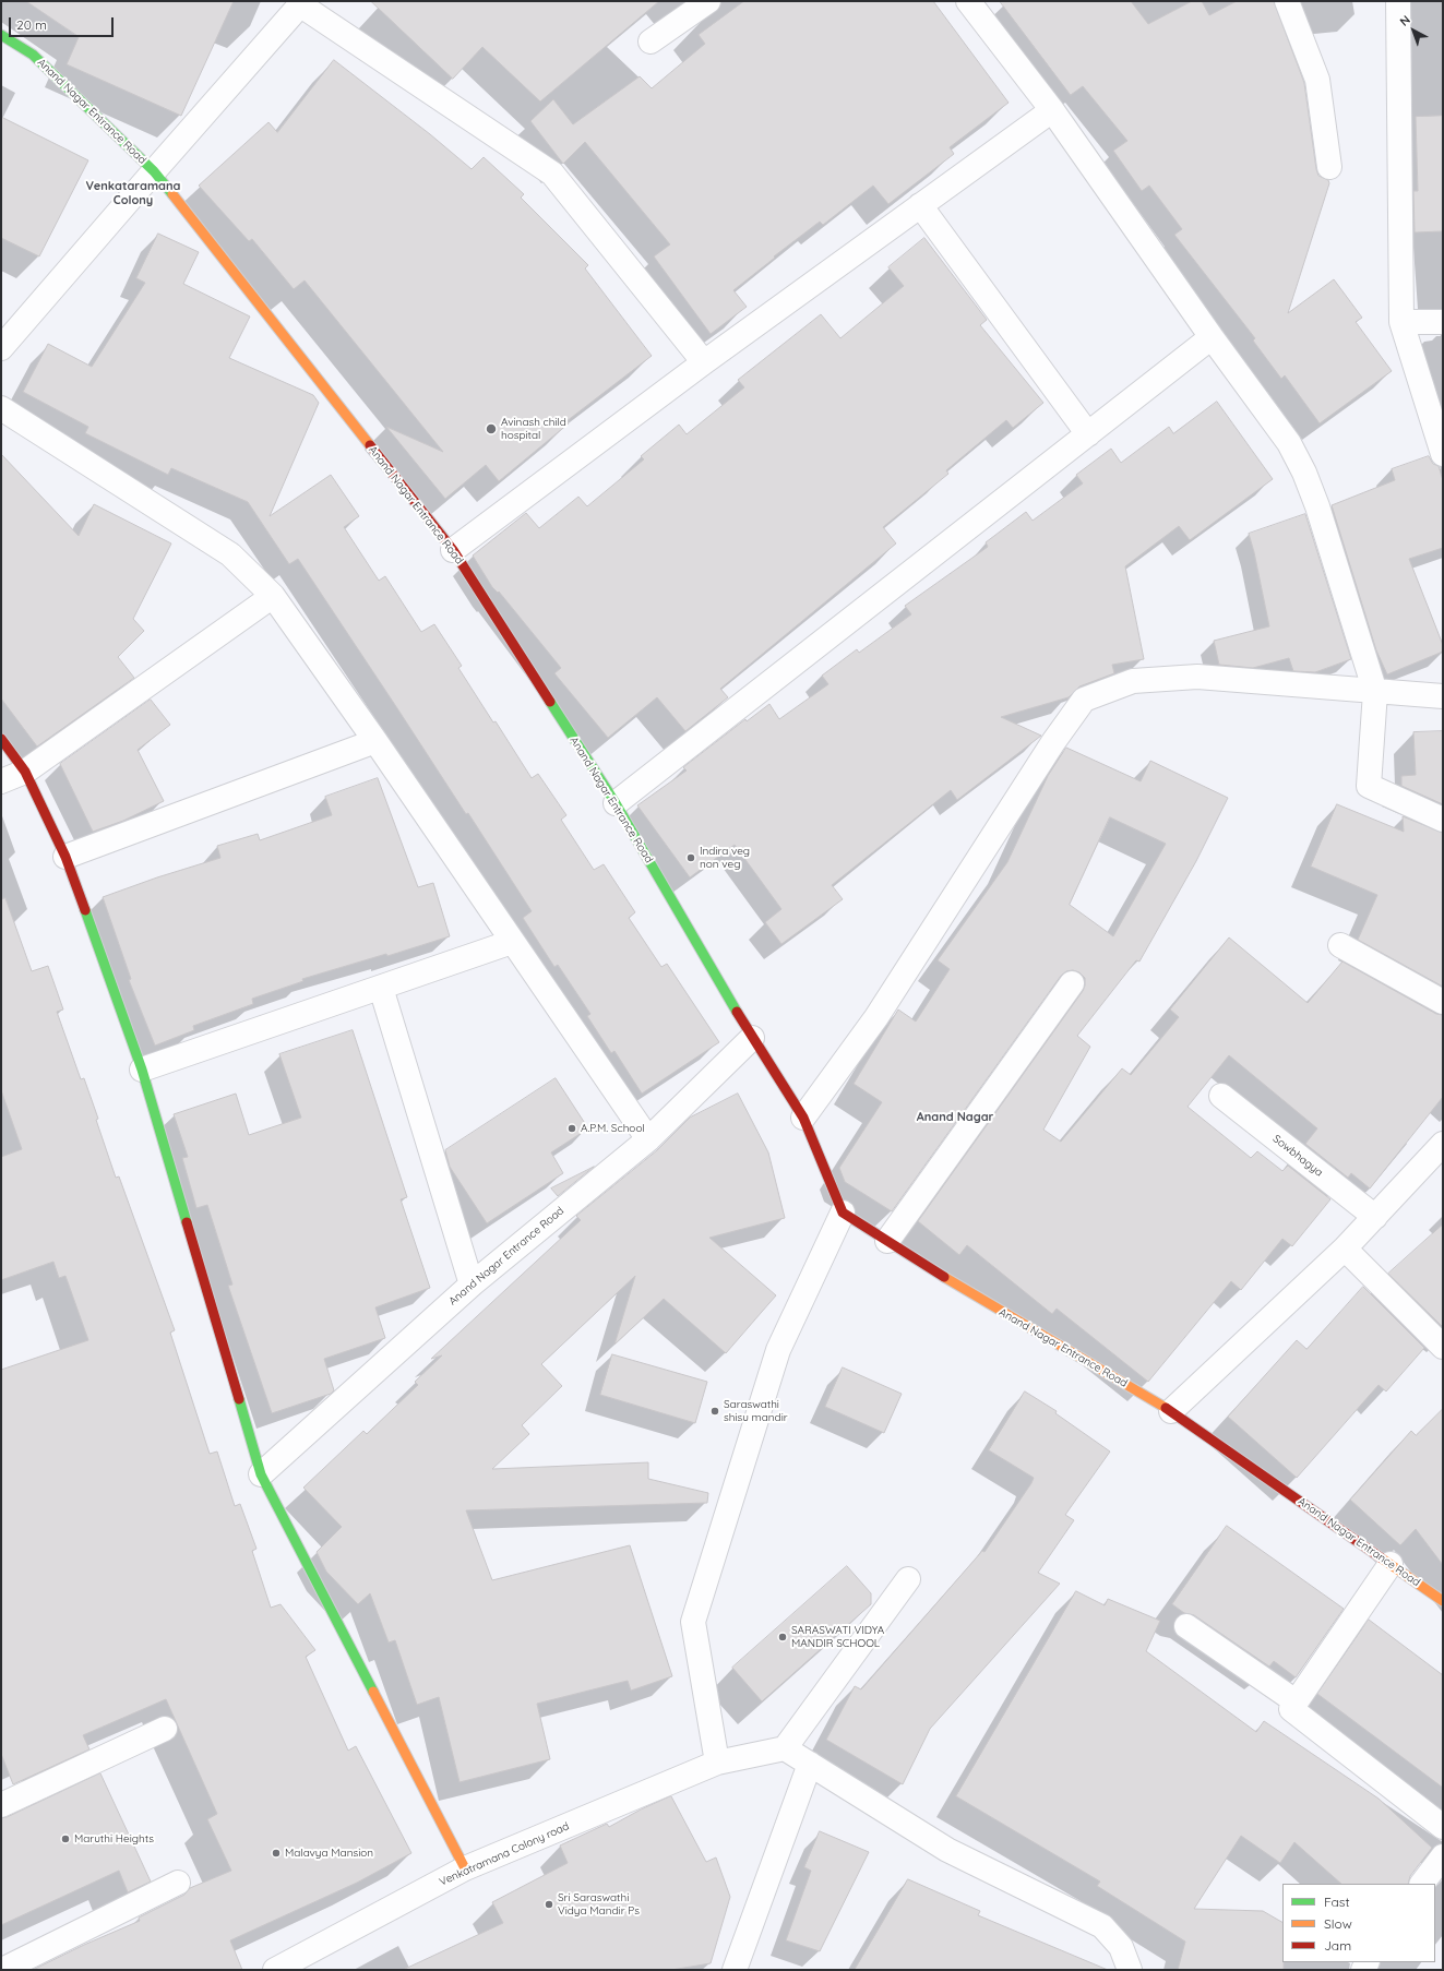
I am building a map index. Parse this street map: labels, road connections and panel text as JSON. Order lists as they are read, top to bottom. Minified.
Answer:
{"streets":{"street":["Anand Nagar Entrance Road","Sowbhagya","Venkatramana Colony road"]},"districts":["Venkataramana Colony","Anand Nagar"],"places":["Avinash child hospital","Indira veg non veg","A.P.M. School","Saraswathi shisu mandir","SARASWATI VIDYA MANDIR SCHOOL","Maruthi Heights","Malavya Mansion","Sri Saraswathi Vidya Mandir Ps"],"legend":["Fast","Slow","Jam"],"scale_bar":"20 m","north":"top left"}
